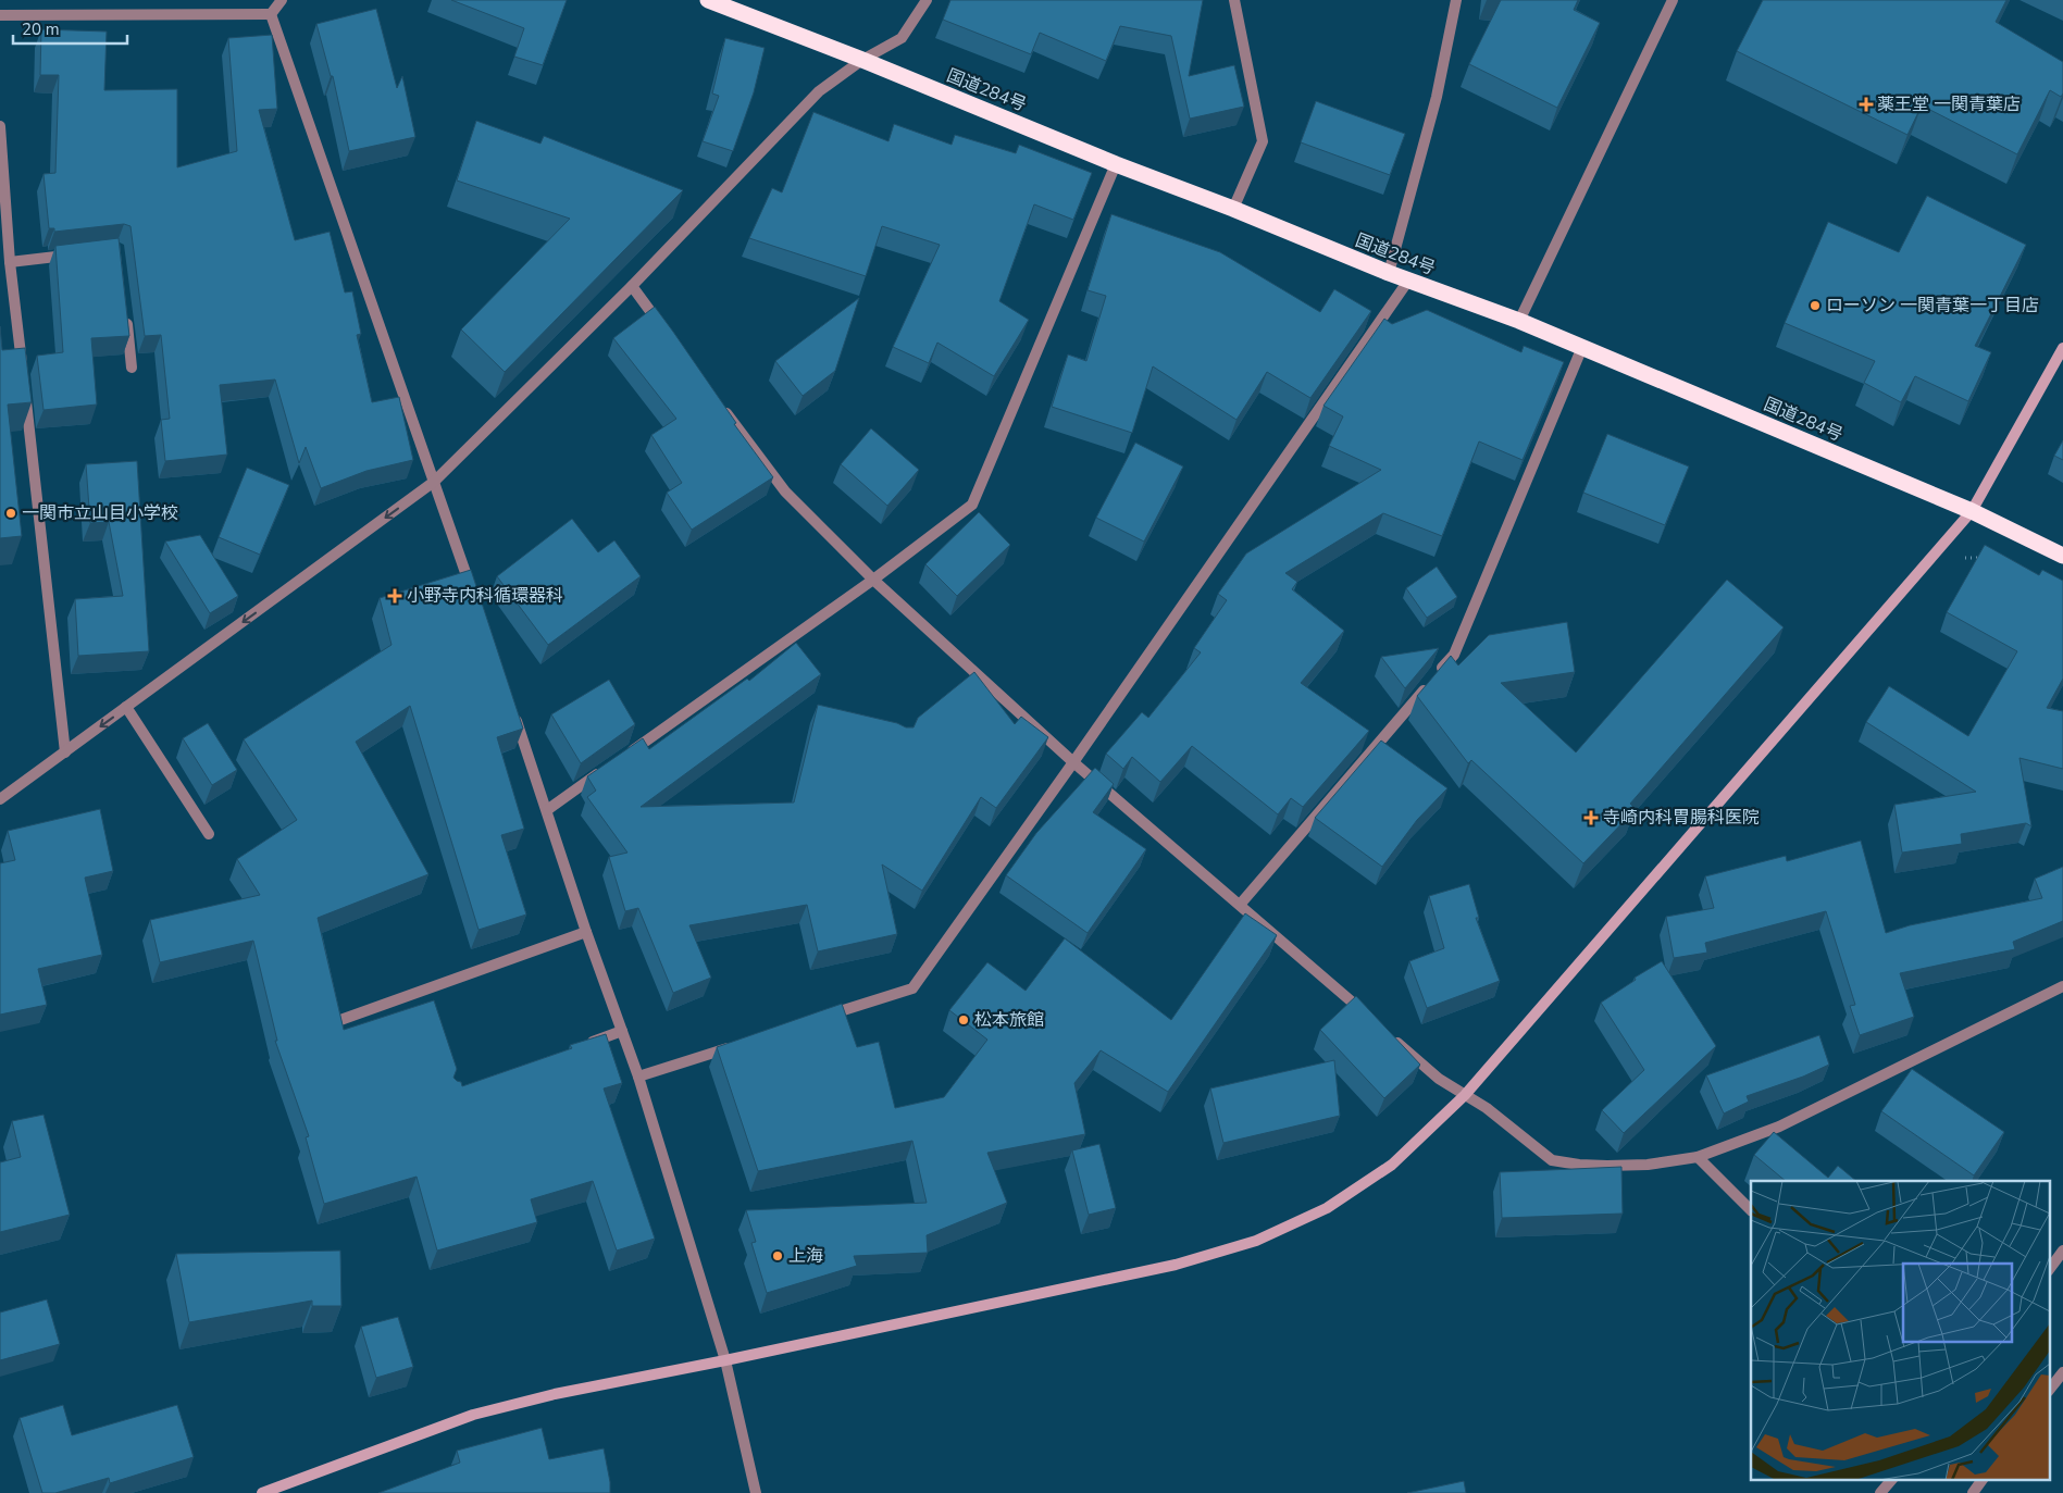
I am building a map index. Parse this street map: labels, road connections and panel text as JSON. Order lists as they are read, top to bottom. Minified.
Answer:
{"streets":{"highway":["国道284号"]},"places":{"health":["薬王堂 一関青葉店","小野寺内科循環器科","寺崎内科胃腸科医院"],"other":["ローソン 一関青葉一丁目店","一関市立山目小学校","松本旅館","上海"]},"scale_bar":"20 m"}
